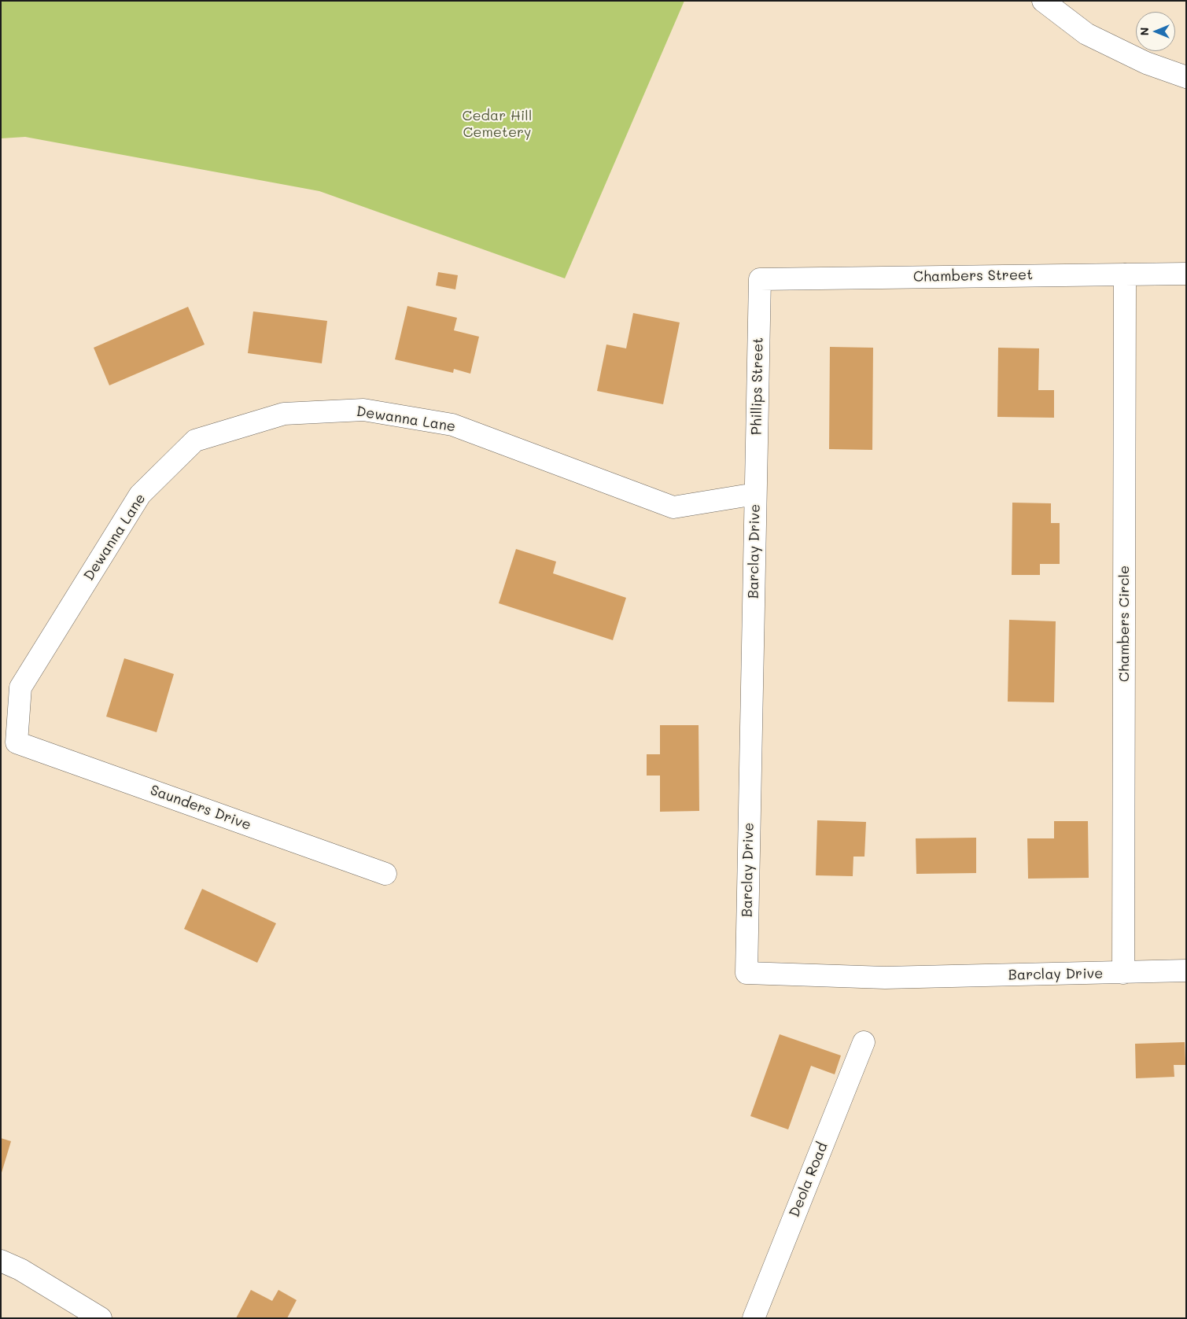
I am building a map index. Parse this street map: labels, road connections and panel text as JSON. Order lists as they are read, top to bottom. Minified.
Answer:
{"streets":{"street":["Chambers Street","Phillips Street","Dewanna Lane","Barclay Drive","Chambers Circle","Saunders Drive","Deola Road"]},"crossings":[["Chambers Street","Phillips Street"],["Chambers Street","Chambers Circle"],["Phillips Street","Barclay Drive"],["Dewanna Lane","Barclay Drive"],["Dewanna Lane","Saunders Drive"],["Barclay Drive","Chambers Circle"]],"parks":["Cedar Hill Cemetery"],"north":"left"}
